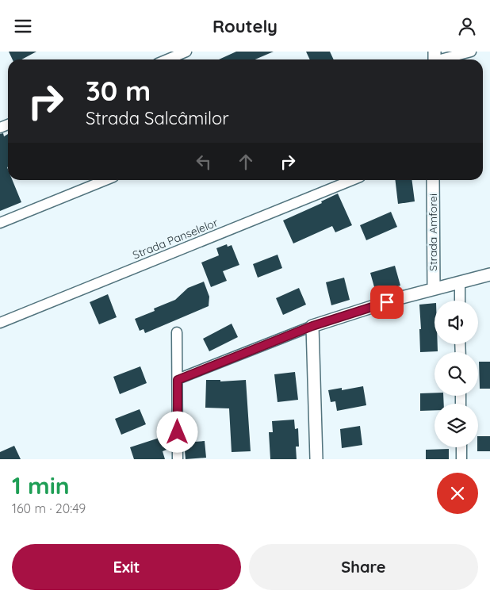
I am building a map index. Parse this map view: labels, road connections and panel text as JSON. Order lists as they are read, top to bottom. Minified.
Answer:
{"streets":{"street":["Strada Amforei","Strada Panselelor"]},"page":{"header":"Routely","turn":["30 m","Strada Salcâmilor"],"heading":["1 min","160 m · 20:49"],"buttons":["Exit","Share"]}}
